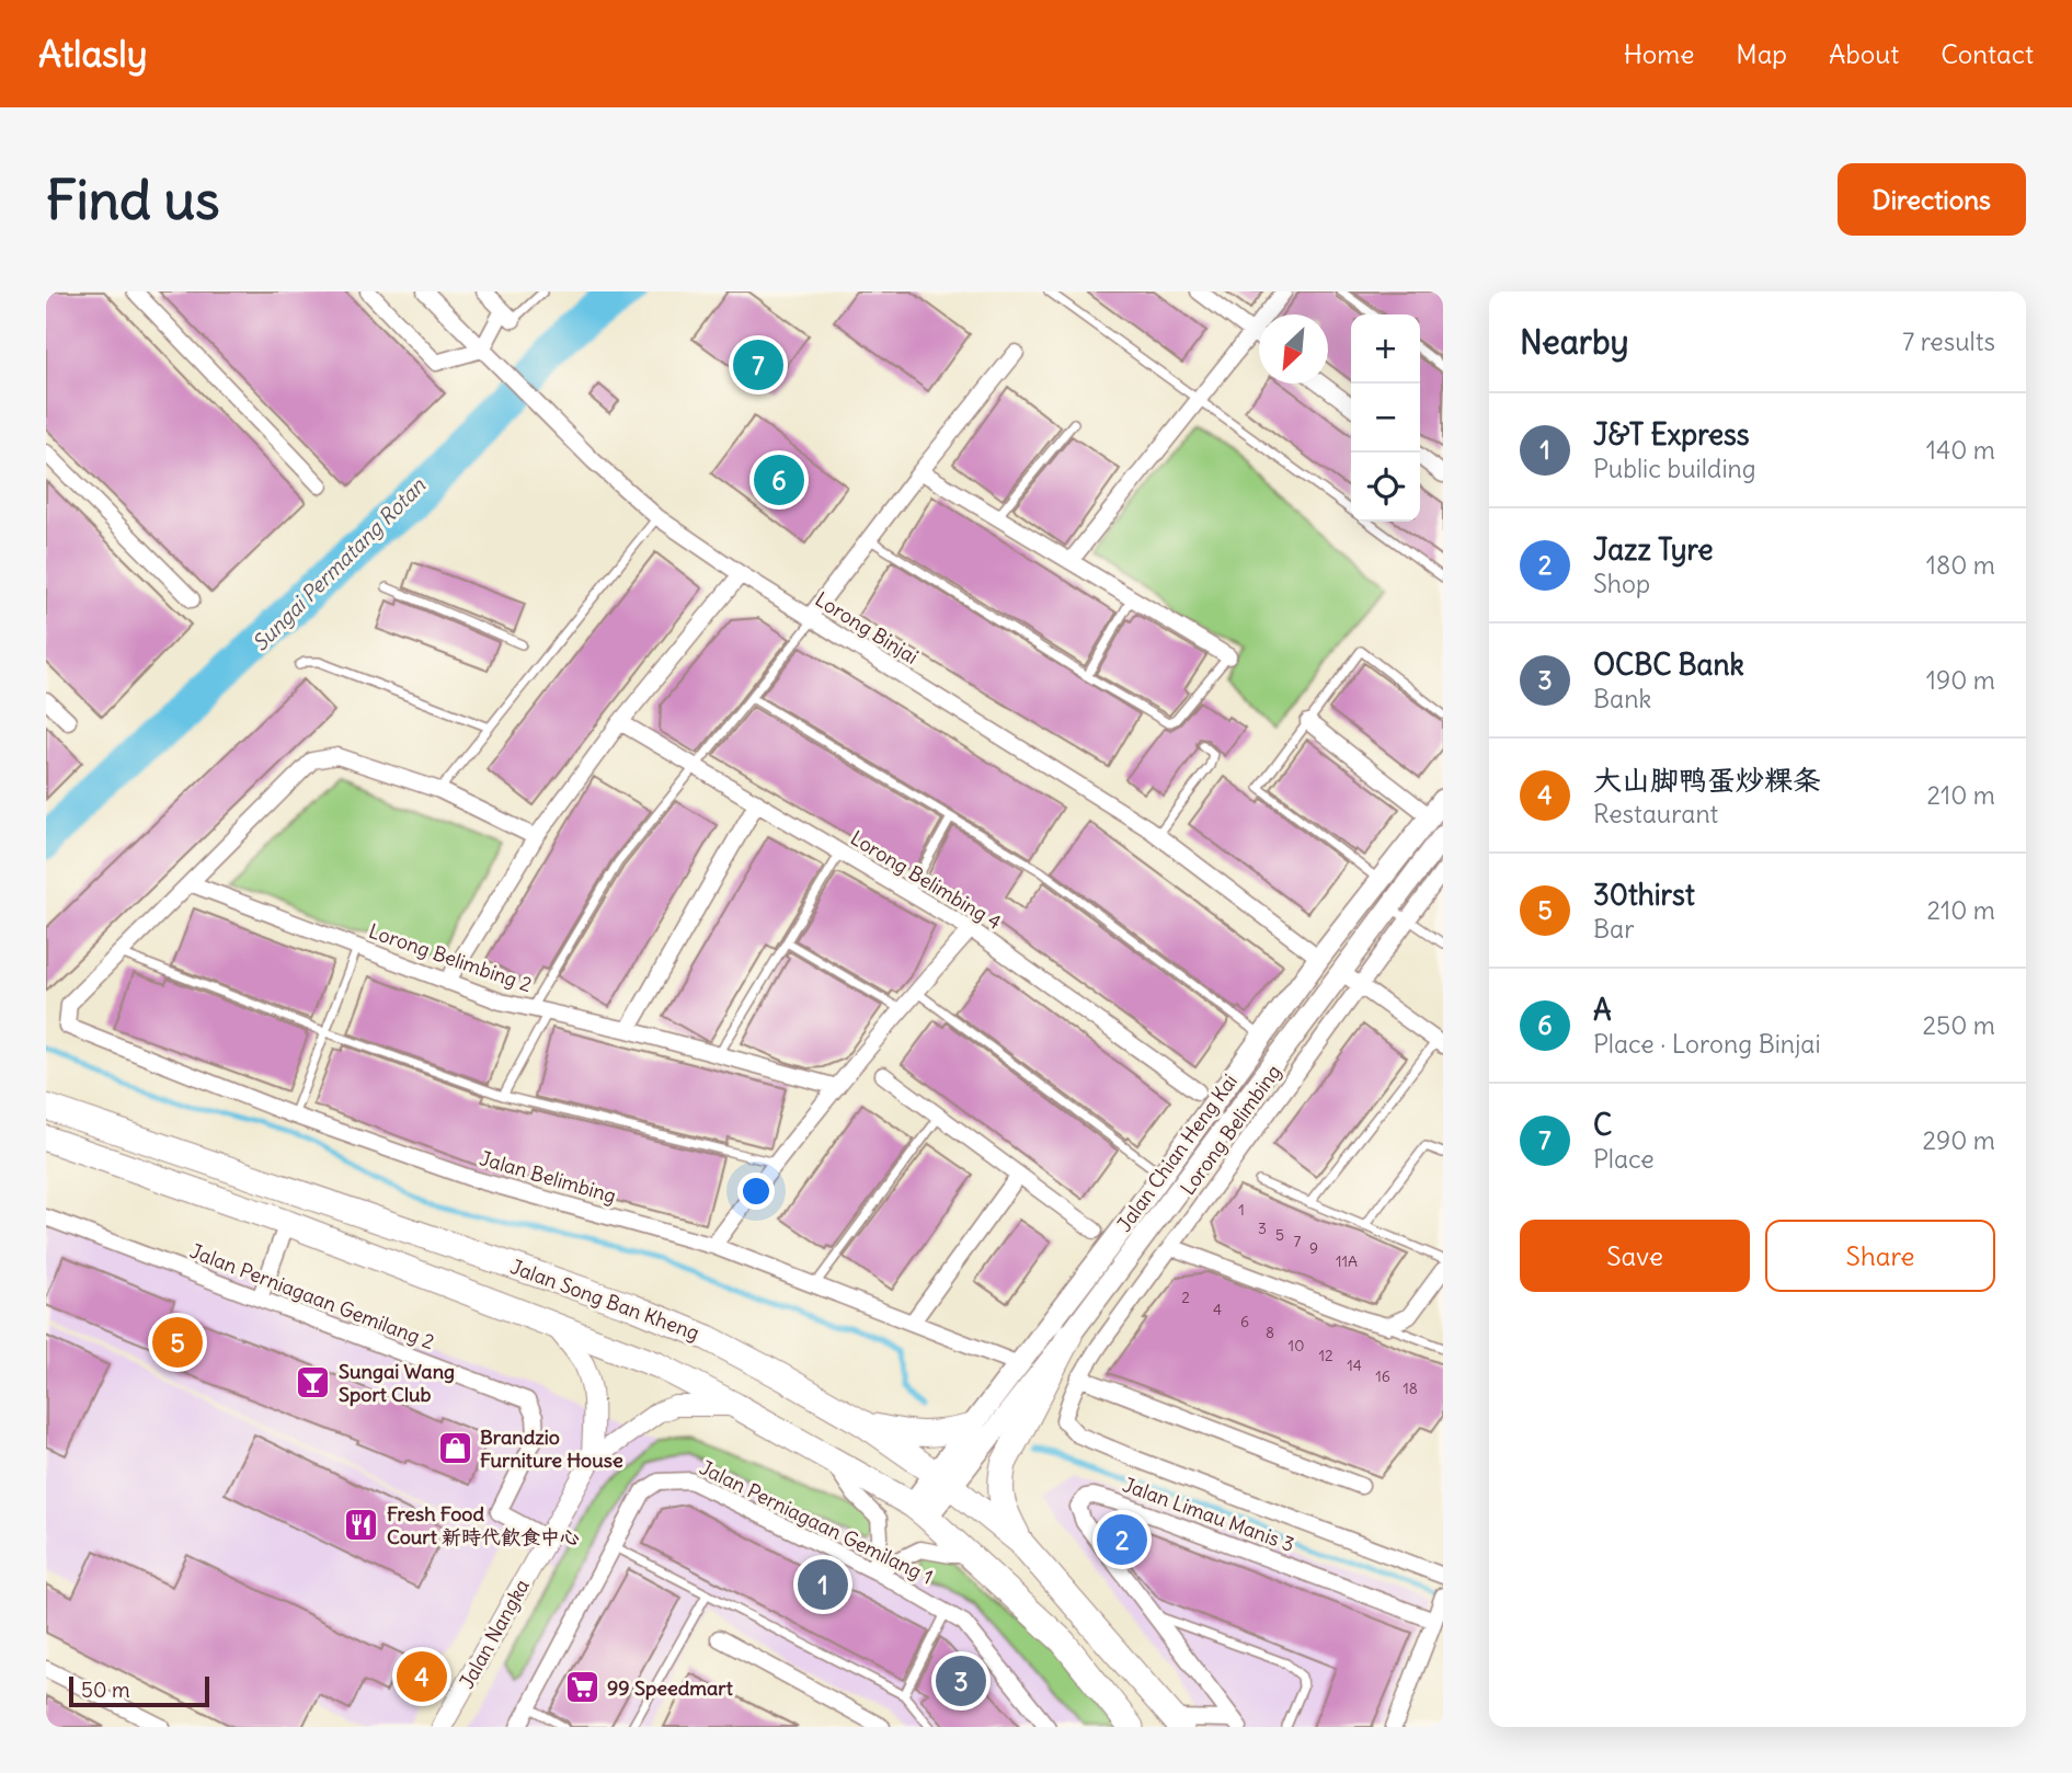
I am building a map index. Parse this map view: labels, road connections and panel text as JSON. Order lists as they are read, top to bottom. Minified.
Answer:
{"streets":{"main road":["Jalan Chian Heng Kai","Jalan Song Ban Kheng"],"street":["Lorong Binjai","Lorong Belimbing 4","Lorong Belimbing 2","Lorong Belimbing","Jalan Belimbing","Jalan Perniagaan Gemilang 2","Jalan Limau Manis 3","Jalan Perniagaan Gemilang 1","Jalan Nangka"]},"crossings":[["Lorong Binjai","Jalan Chian Heng Kai"],["Jalan Chian Heng Kai","Jalan Belimbing"],["Jalan Chian Heng Kai","Jalan Song Ban Kheng"],["Jalan Perniagaan Gemilang 2","Jalan Nangka"],["Jalan Song Ban Kheng","Jalan Nangka"]],"water":["Sungai Permatang Rotan"],"places":{"bar":["Sungai Wang Sport Club"],"shop":["Brandzio Furniture House"],"restaurant":["Fresh Food Court 新時代飲食中心"],"supermarket":["99 Speedmart"]},"house_numbers":["1","3","5","7","9","11A","2","4","6","8","10","12","14","16","18"],"scale_bar":"50 m","north":"bottom left","page":{"header":"Atlasly","nav":["Home","Map","About","Contact"],"buttons":["Directions",["Save","Share"]],"title":"Find us","heading":["Nearby","7 results"],"map_buttons":["+","−"],"pins":["7","6","5","2","1","4","3"],"list":[{"mark":"1","name":"J&T Express","note":"Public building","value":"140 m"},{"mark":"2","name":"Jazz Tyre","note":"Shop","value":"180 m"},{"mark":"3","name":"OCBC Bank","note":"Bank","value":"190 m"},{"mark":"4","name":"大山脚鸭蛋炒粿条","note":"Restaurant","value":"210 m"},{"mark":"5","name":"30thirst","note":"Bar","value":"210 m"},{"mark":"6","name":"A","note":"Place · Lorong Binjai","value":"250 m"},{"mark":"7","name":"C","note":"Place","value":"290 m"}],"scale":"50 m"}}
